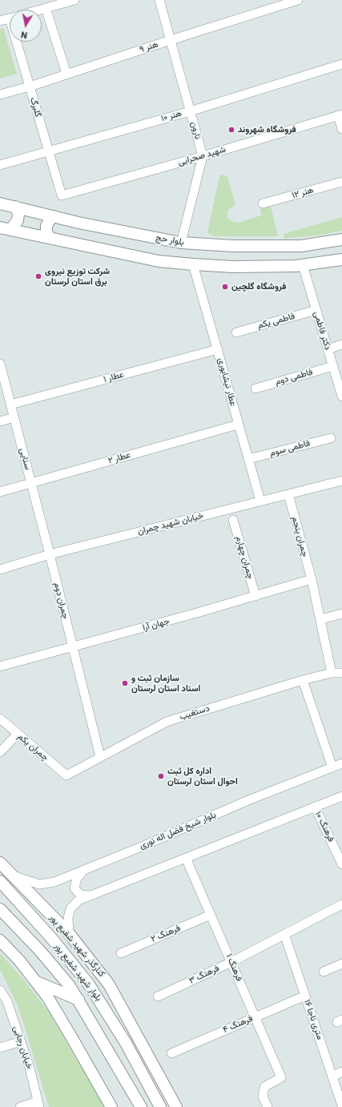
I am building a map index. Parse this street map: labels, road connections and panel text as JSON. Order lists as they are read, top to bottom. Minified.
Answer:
{"streets":{"main road":["بلوار حج","کنارگذر شهید شفیع پور","بلوار شهید شفیع پور"],"street":["هنر ۹","گلبرگ","هنر ۱۰","نارون","شهید صحرایی","هنر ۱۲","فاطمی یکم","دکتر فاطمی","عطار ۱","فاطمی دوم","عطار نیشابوری","فاطمی سوم","عطار ۲","سنایی","خیابان شهید چمران","چمران پنجم","چمران چهارم","چمران دوم","جهان آرا","دستغیب","چمران یکم","فرهنگ ۱۰","بلوار شیخ فضل اله نوری","فرهنگ ۲","فرهنگ ۱","فرهنگ ۳","۱۶ متری ناجا","فرهنگ ۴","خیابان رجایی"]},"crossings":[["هنر ۹","گلبرگ"],["هنر ۹","نارون"],["گلبرگ","هنر ۱۰"],["گلبرگ","شهید صحرایی"],["هنر ۱۰","نارون"],["نارون","شهید صحرایی"],["نارون","بلوار حج"],["فاطمی یکم","دکتر فاطمی"],["دکتر فاطمی","فاطمی دوم"],["عطار ۱","عطار نیشابوری"],["عطار ۱","سنایی"],["عطار نیشابوری","فاطمی سوم"],["عطار نیشابوری","عطار ۲"],["عطار نیشابوری","خیابان شهید چمران"],["عطار ۲","سنایی"],["سنایی","خیابان شهید چمران"],["سنایی","چمران دوم"],["خیابان شهید چمران","چمران پنجم"],["خیابان شهید چمران","چمران دوم"],["چمران پنجم","جهان آرا"],["چمران پنجم","دستغیب"],["چمران چهارم","جهان آرا"],["چمران دوم","جهان آرا"],["چمران دوم","دستغیب"],["دستغیب","چمران یکم"],["بلوار شیخ فضل اله نوری","کنارگذر شهید شفیع پور"],["فرهنگ ۲","فرهنگ ۱"],["فرهنگ ۱","فرهنگ ۳"],["فرهنگ ۱","فرهنگ ۴"],["فرهنگ ۳","۱۶ متری ناجا"],["۱۶ متری ناجا","فرهنگ ۴"]],"places":["فروشگاه شهروند","شرکت توزیع نیروی برق استان لرستان","فروشگاه گلچین","سازمان ثبت و اسناد استان لرستان","اداره کل ثبت احوال استان لرستان"],"north":"bottom"}
